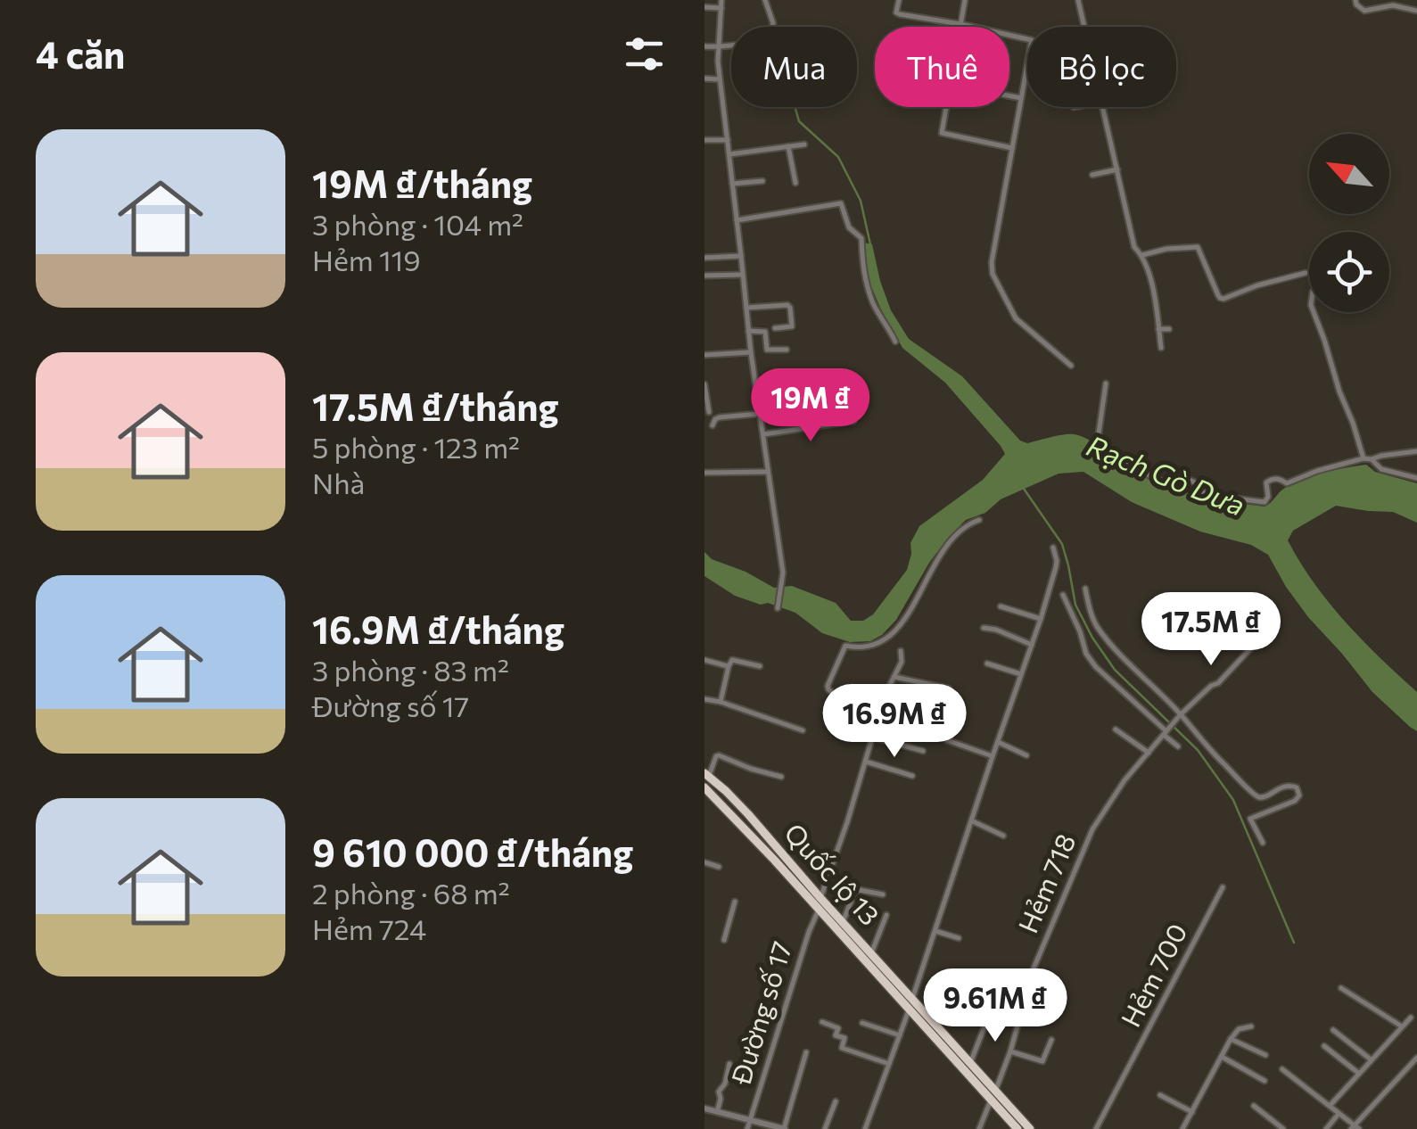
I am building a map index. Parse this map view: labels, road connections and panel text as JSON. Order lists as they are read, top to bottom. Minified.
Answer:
{"streets":{"highway":["Quốc lộ 13"],"street":["Hẻm 718","Hẻm 700","Đường số 17"]},"crossings":[["Quốc lộ 13","Hẻm 718"],["Quốc lộ 13","Đường số 17"]],"water":["Rạch Gò Dưa"],"north":"top left","page":{"heading":"4 căn","chip":["Mua","Thuê","Bộ lọc"],"list":[{"name":"19M ₫/tháng","note":"3 phòng · 104 m² · Hẻm 119"},{"name":"17.5M ₫/tháng","note":"5 phòng · 123 m² · Nhà"},{"name":"16.9M ₫/tháng","note":"3 phòng · 83 m² · Đường số 17"},{"name":"9 610 000 ₫/tháng","note":"2 phòng · 68 m² · Hẻm 724"}],"price":["19M ₫","17.5M ₫","16.9M ₫","9.61M ₫"]}}
